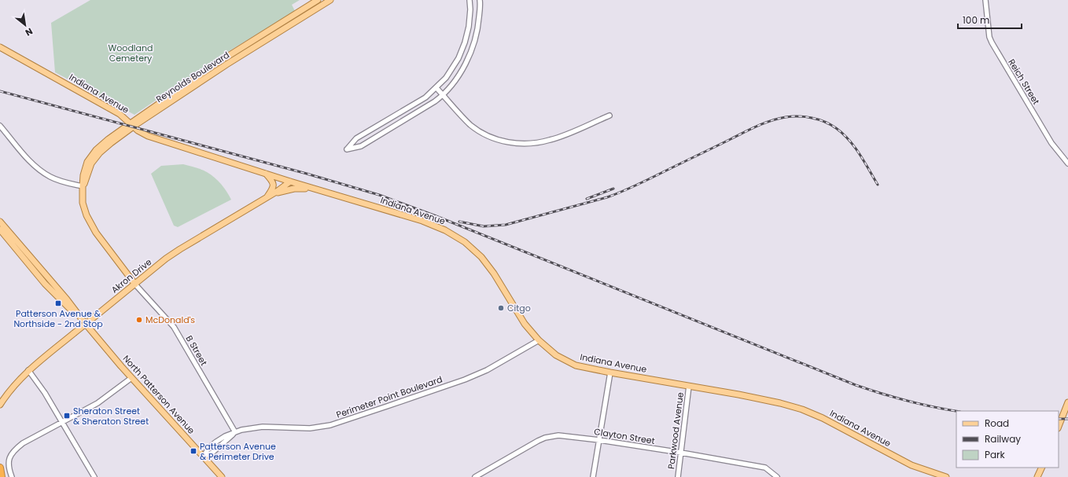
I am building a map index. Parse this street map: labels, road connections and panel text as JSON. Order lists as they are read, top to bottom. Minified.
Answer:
{"streets":{"main road":["Reynolds Boulevard","Indiana Avenue","Akron Drive","North Patterson Avenue"],"street":["Reich Street","B Street","Perimeter Point Boulevard","Parkwood Avenue","Clayton Street"]},"crossings":[["Reynolds Boulevard","Indiana Avenue"],["Reynolds Boulevard","Akron Drive"],["Reynolds Boulevard","B Street"],["Indiana Avenue","Akron Drive"],["Indiana Avenue","Perimeter Point Boulevard"],["Indiana Avenue","Parkwood Avenue"],["Akron Drive","B Street"],["B Street","Perimeter Point Boulevard"],["North Patterson Avenue","Perimeter Point Boulevard"],["Parkwood Avenue","Clayton Street"]],"parks":["Woodland Cemetery"],"places":{"transit":["Patterson Avenue & Northside - 2nd Stop","Sheraton Street & Sheraton Street","Patterson Avenue & Perimeter Drive"],"other":["Citgo","McDonald's"]},"legend":["Road","Railway","Park"],"scale_bar":"100 m","north":"bottom right"}
